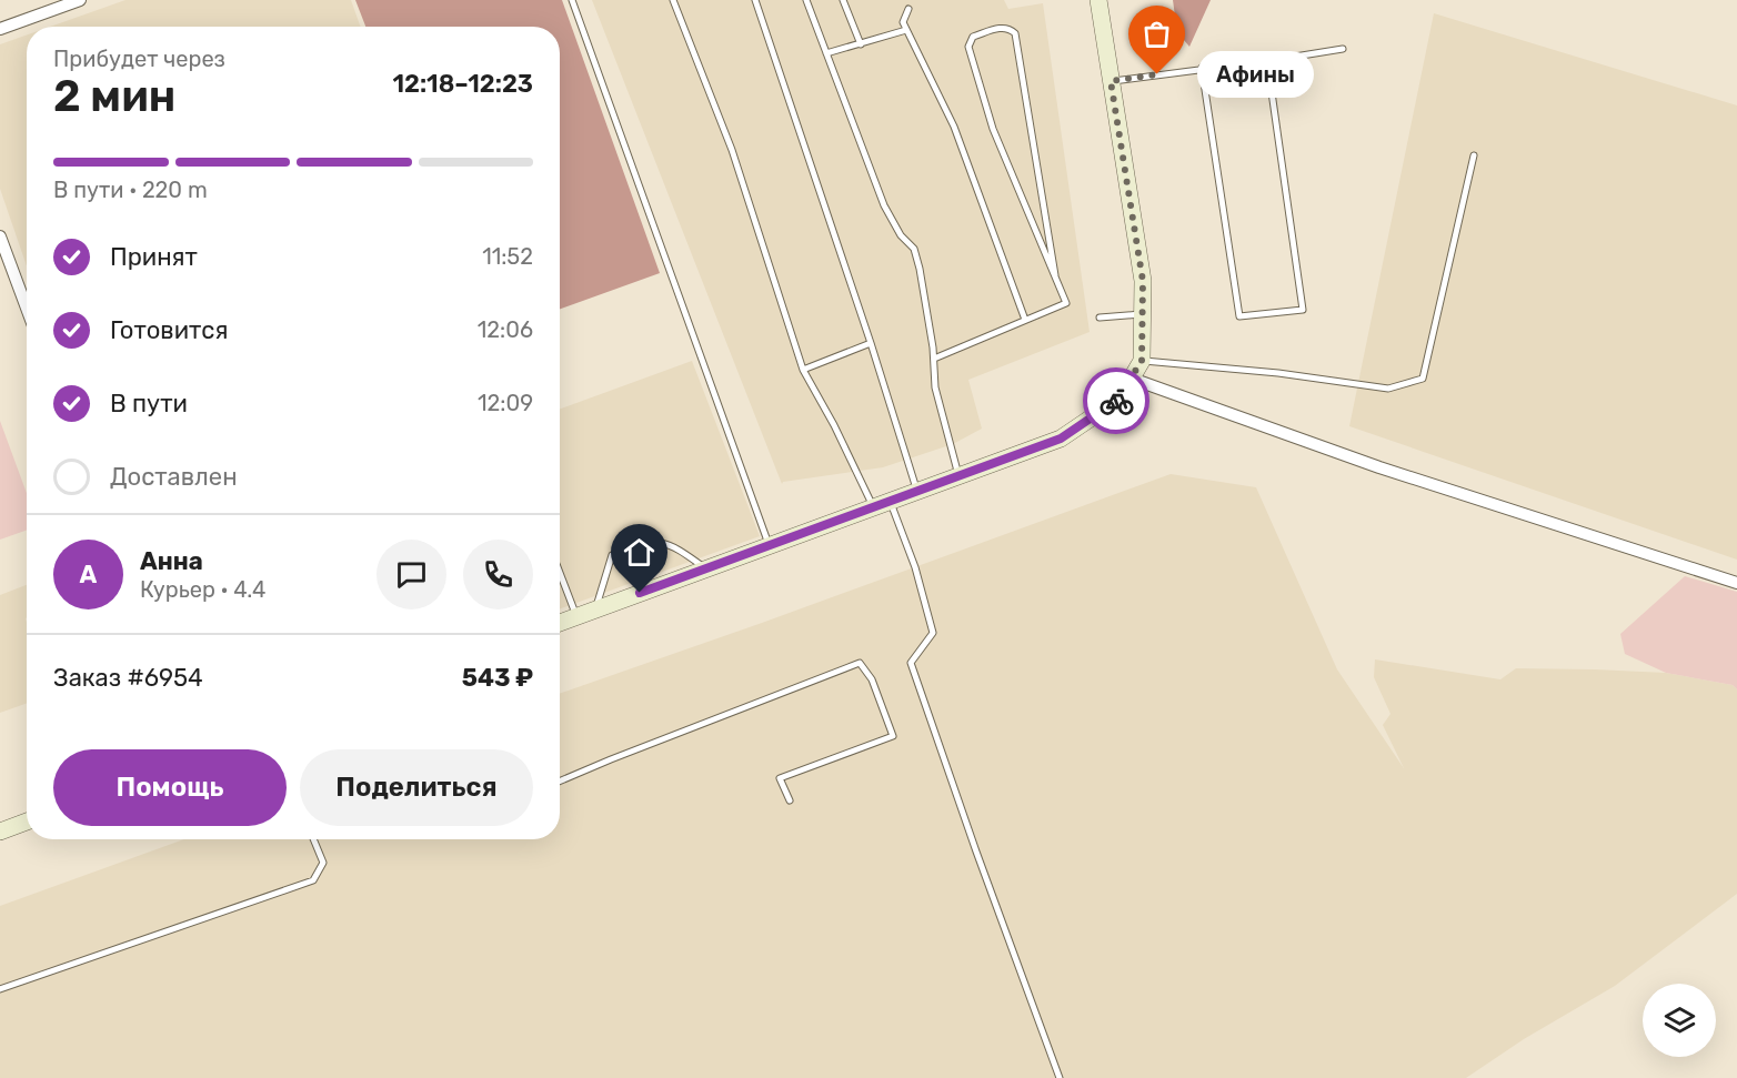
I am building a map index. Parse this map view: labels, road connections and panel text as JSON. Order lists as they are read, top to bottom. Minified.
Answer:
{"places":["Афины"],"page":{"heading":["2 мин","Прибудет через","12:18–12:23"],"panel":["Анна","Курьер · 4.4","Заказ #6954","543 ₽"],"bubble":"Афины","bar":"В пути · 220 m","list":[["Принят","11:52"],["Готовится","12:06"],["В пути","12:09"],"Доставлен"],"round":"А","buttons":["Помощь","Поделиться"]}}
